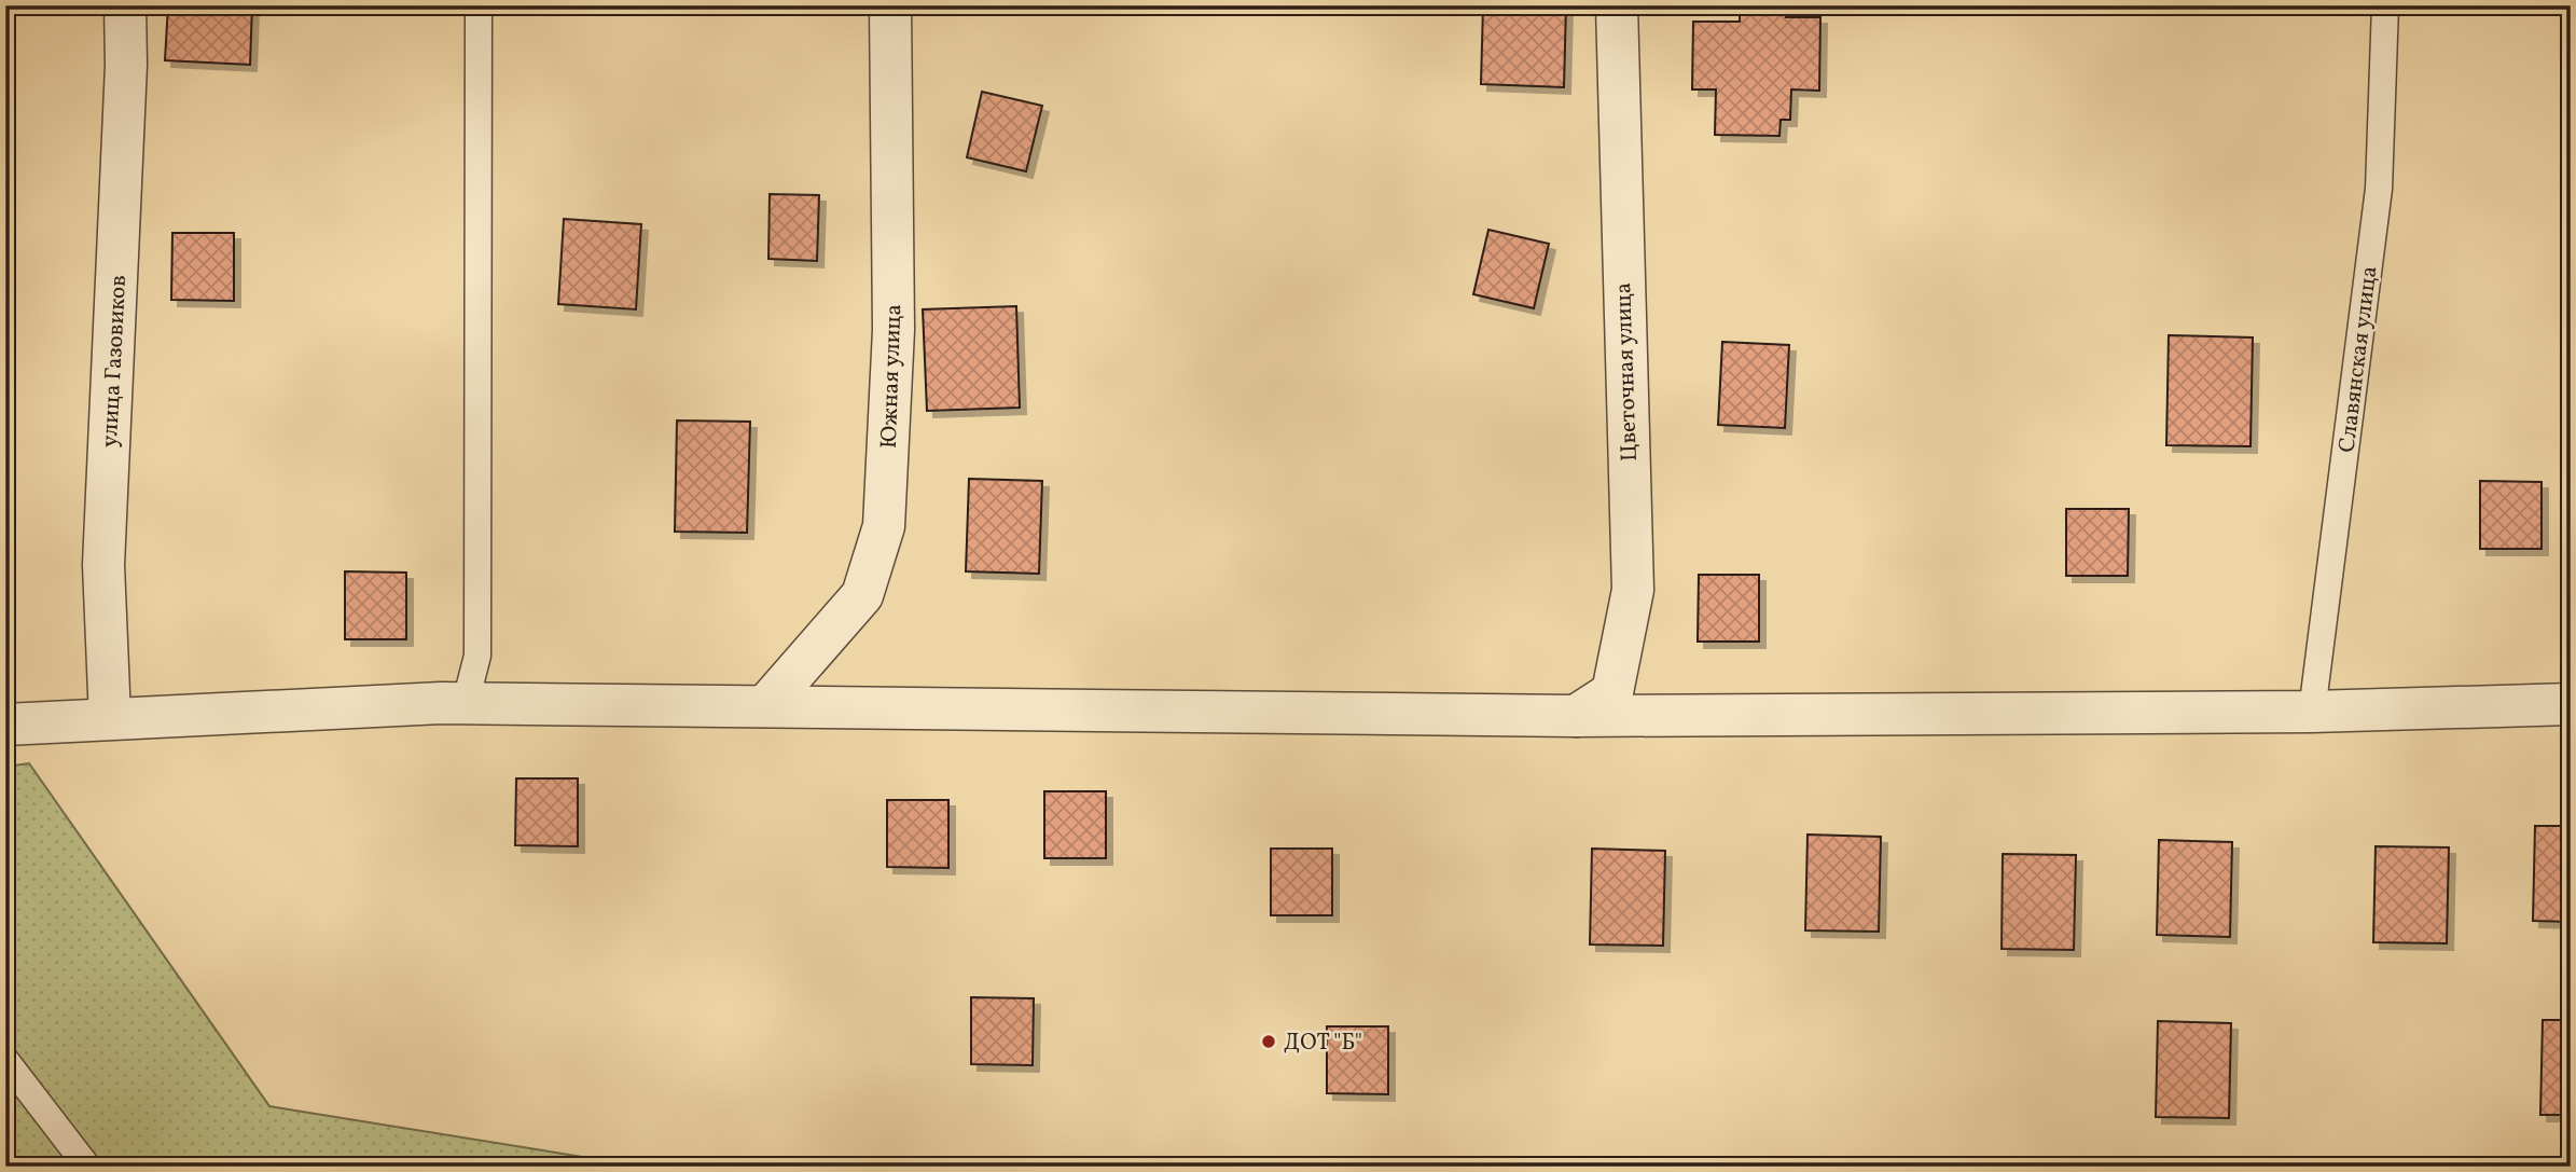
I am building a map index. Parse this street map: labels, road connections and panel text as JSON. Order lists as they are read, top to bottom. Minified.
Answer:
{"streets":{"street":["улица Газовиков","Цветочная улица","Южная улица"],"lane":["Славянская улица"]},"places":["ДОТ \"Б\""]}
